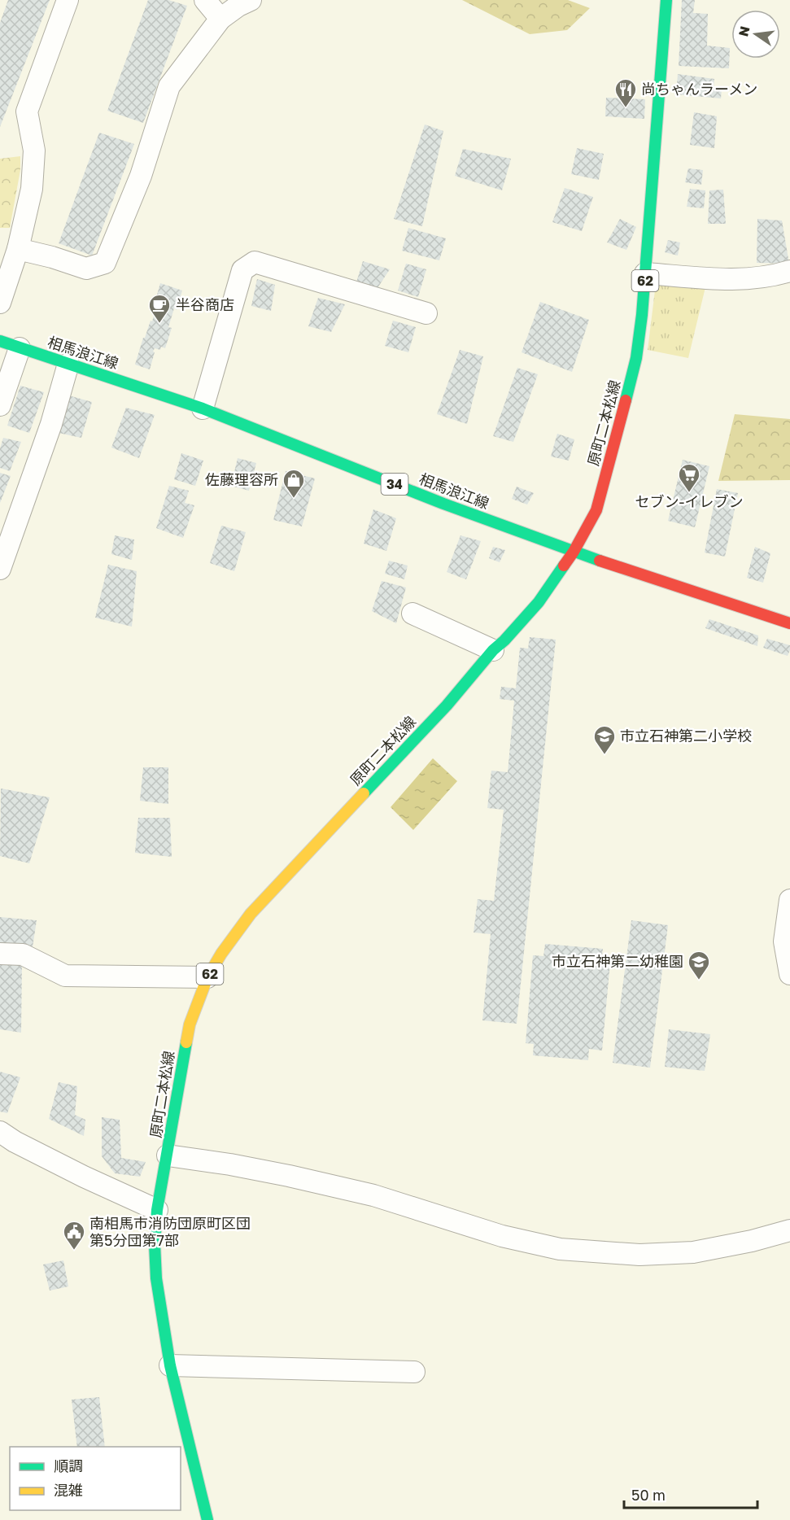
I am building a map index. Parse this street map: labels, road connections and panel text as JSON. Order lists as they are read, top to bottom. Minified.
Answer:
{"streets":{"main road":["62","相馬浪江線","原町二本松線","34"]},"crossings":[["相馬浪江線","原町二本松線"]],"places":{"restaurant":["尚ちゃんラーメン"],"cafe":["半谷商店"],"supermarket":["セブン-イレブン"],"shop":["佐藤理容所"],"school or university":["市立石神第二小学校","市立石神第二幼稚園"],"public building":["南相馬市消防団原町区団 第5分団第7部"]},"legend":["順調","混雑"],"scale_bar":"50 m","north":"left"}
